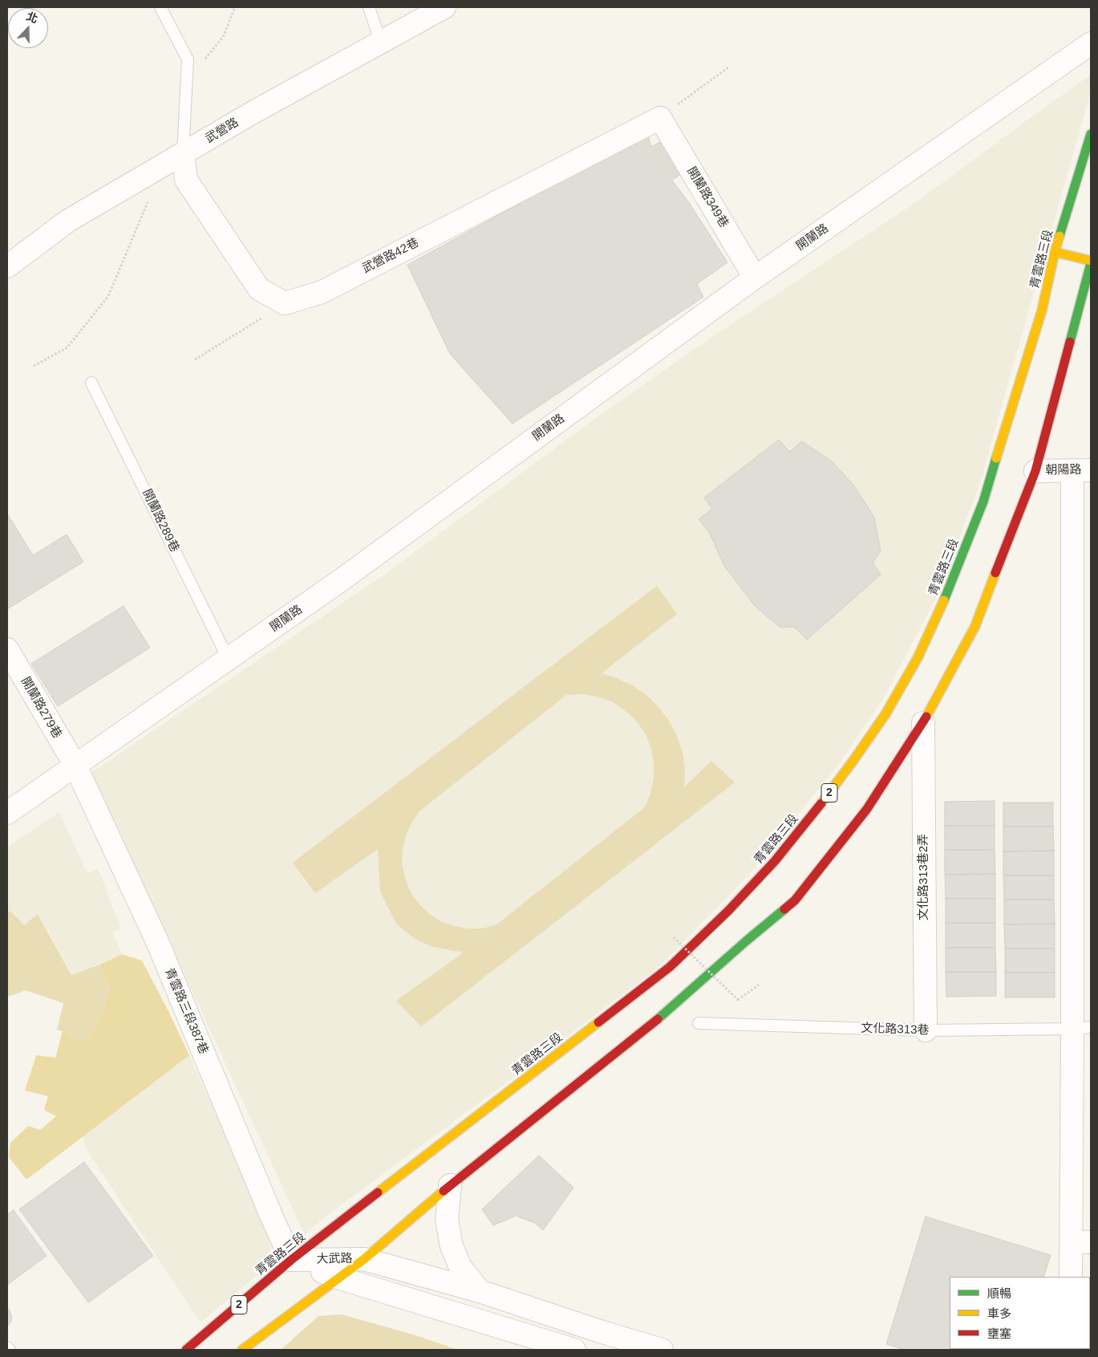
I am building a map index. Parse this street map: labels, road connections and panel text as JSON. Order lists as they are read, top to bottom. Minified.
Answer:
{"streets":{"main road":["青雲路三段","2"],"street":["武營路","開蘭路349巷","開蘭路","武營路42巷","朝陽路","開蘭路279巷","文化路313巷2弄","青雲路三段387巷","大武路"],"lane":["開蘭路289巷","文化路313巷"]},"crossings":[["開蘭路349巷","開蘭路"],["開蘭路349巷","武營路42巷"],["開蘭路","開蘭路289巷"],["開蘭路","開蘭路279巷"],["開蘭路","青雲路三段387巷"],["青雲路三段","青雲路三段387巷"],["青雲路三段","大武路"],["開蘭路279巷","青雲路三段387巷"],["文化路313巷2弄","文化路313巷"],["青雲路三段387巷","大武路"]],"legend":["順暢","車多","壅塞"],"north":"top"}
